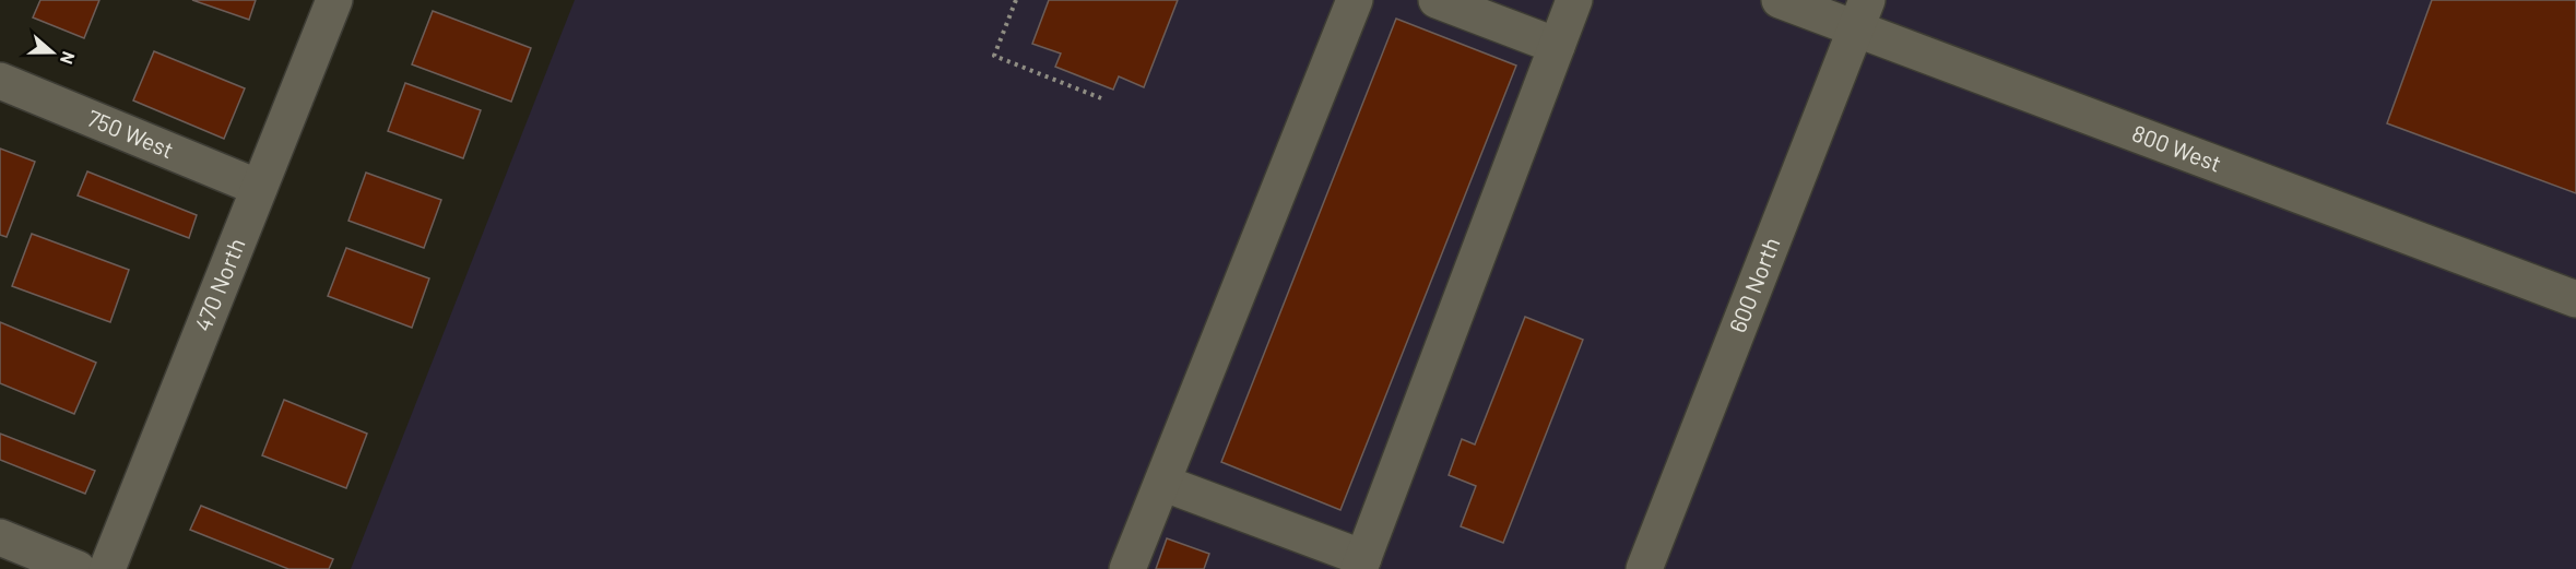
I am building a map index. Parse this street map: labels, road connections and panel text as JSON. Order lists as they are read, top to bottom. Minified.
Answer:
{"streets":{"street":["750 West","800 West","470 North","600 North"]},"crossings":[["750 West","470 North"],["800 West","600 North"]],"north":"right"}
